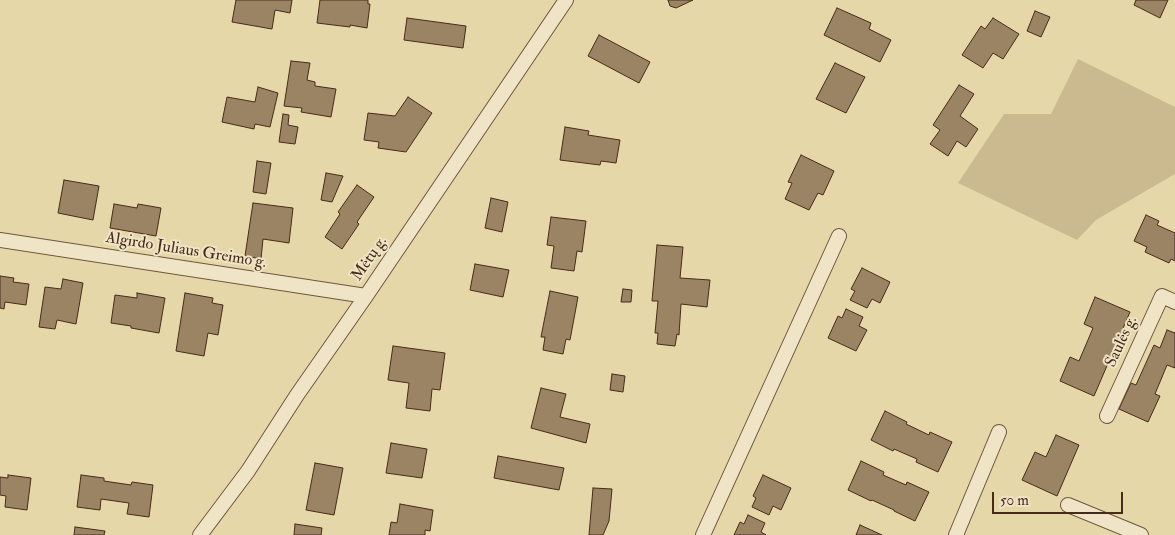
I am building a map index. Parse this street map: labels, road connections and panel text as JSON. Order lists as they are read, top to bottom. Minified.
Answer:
{"streets":{"street":["Algirdo Juliaus Greimo g.","Mėtų g.","Saulės g."]},"crossings":[["Algirdo Juliaus Greimo g.","Mėtų g."]],"scale_bar":"50 m"}
